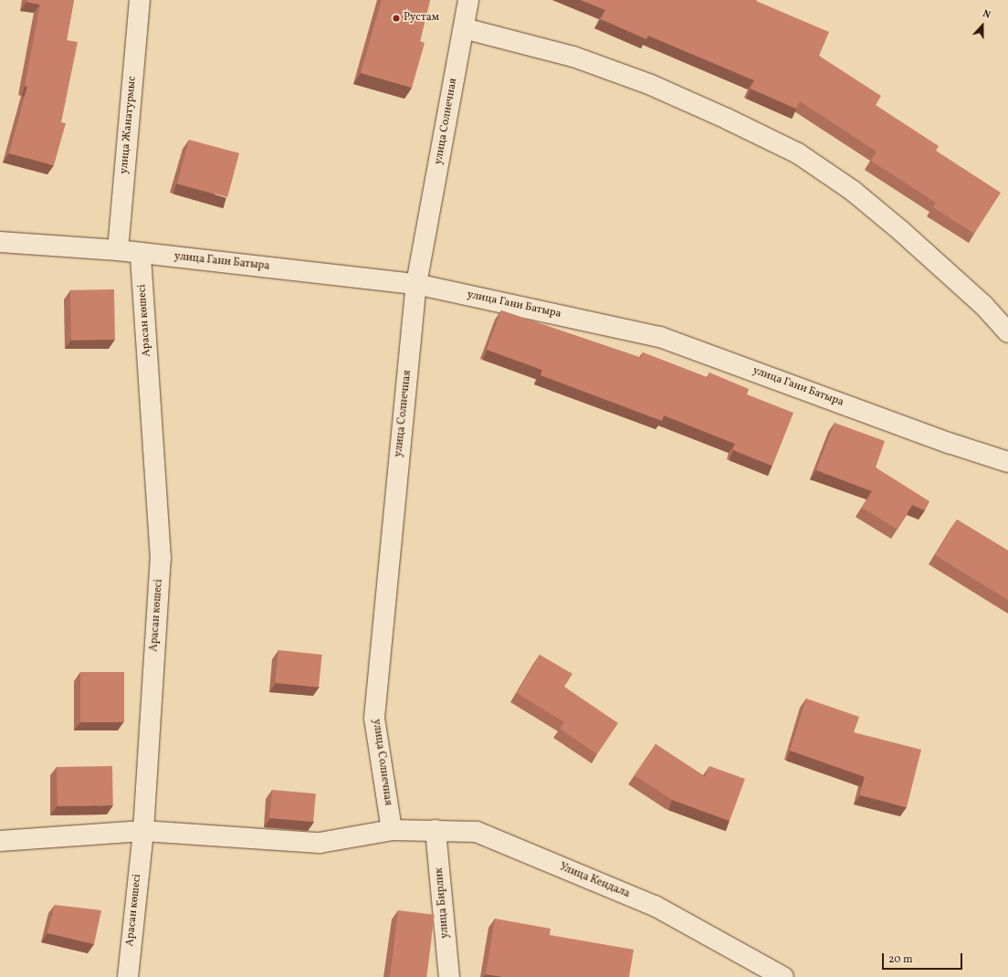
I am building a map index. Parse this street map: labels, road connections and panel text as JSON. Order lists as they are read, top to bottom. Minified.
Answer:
{"streets":{"street":["улица Солнечная","улица Жанатурмыс","улица Гани Батыра","Арасан көшесі","Улица Кендала","улица Бирлик"]},"crossings":[["улица Солнечная","улица Гани Батыра"],["улица Солнечная","Улица Кендала"],["улица Жанатурмыс","улица Гани Батыра"],["улица Гани Батыра","Арасан көшесі"],["Арасан көшесі","Улица Кендала"],["Улица Кендала","улица Бирлик"]],"places":["Рустам"],"scale_bar":"20 m","north":"top"}
